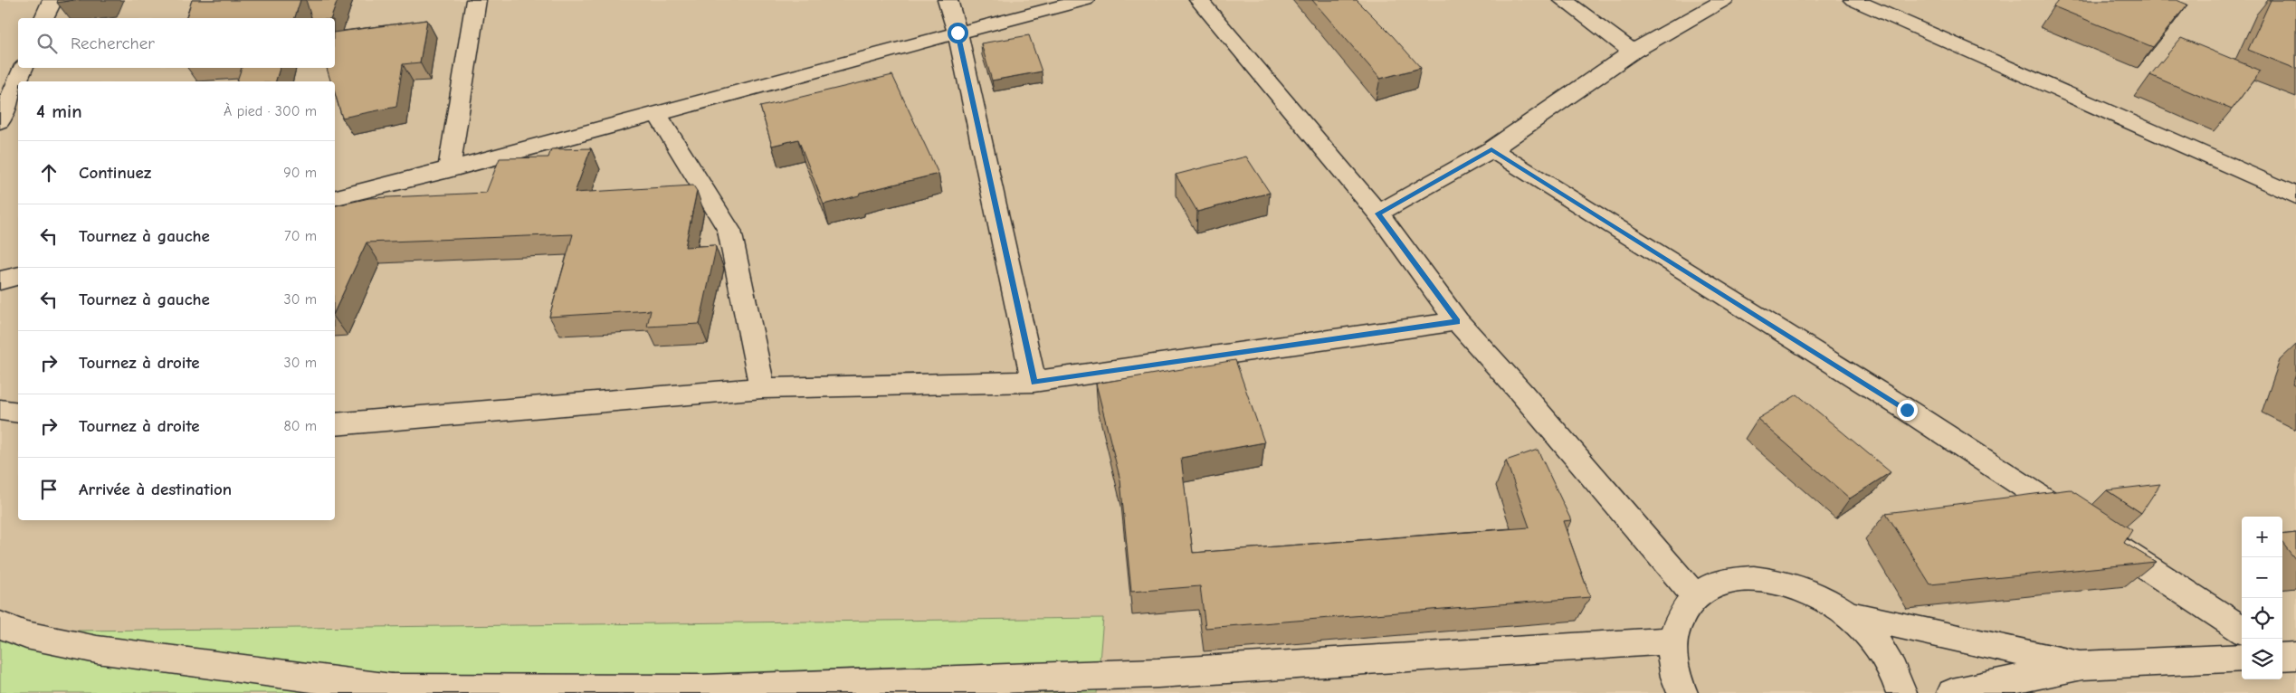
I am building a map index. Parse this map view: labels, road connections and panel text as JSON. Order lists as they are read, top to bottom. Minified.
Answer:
{"page":{"search":"Rechercher","heading":["4 min","À pied · 300 m"],"list":[["Continuez","90 m"],["Tournez à gauche","70 m"],["Tournez à gauche","30 m"],["Tournez à droite","30 m"],["Tournez à droite","80 m"],"Arrivée à destination"],"map_buttons":["+","−"]}}
